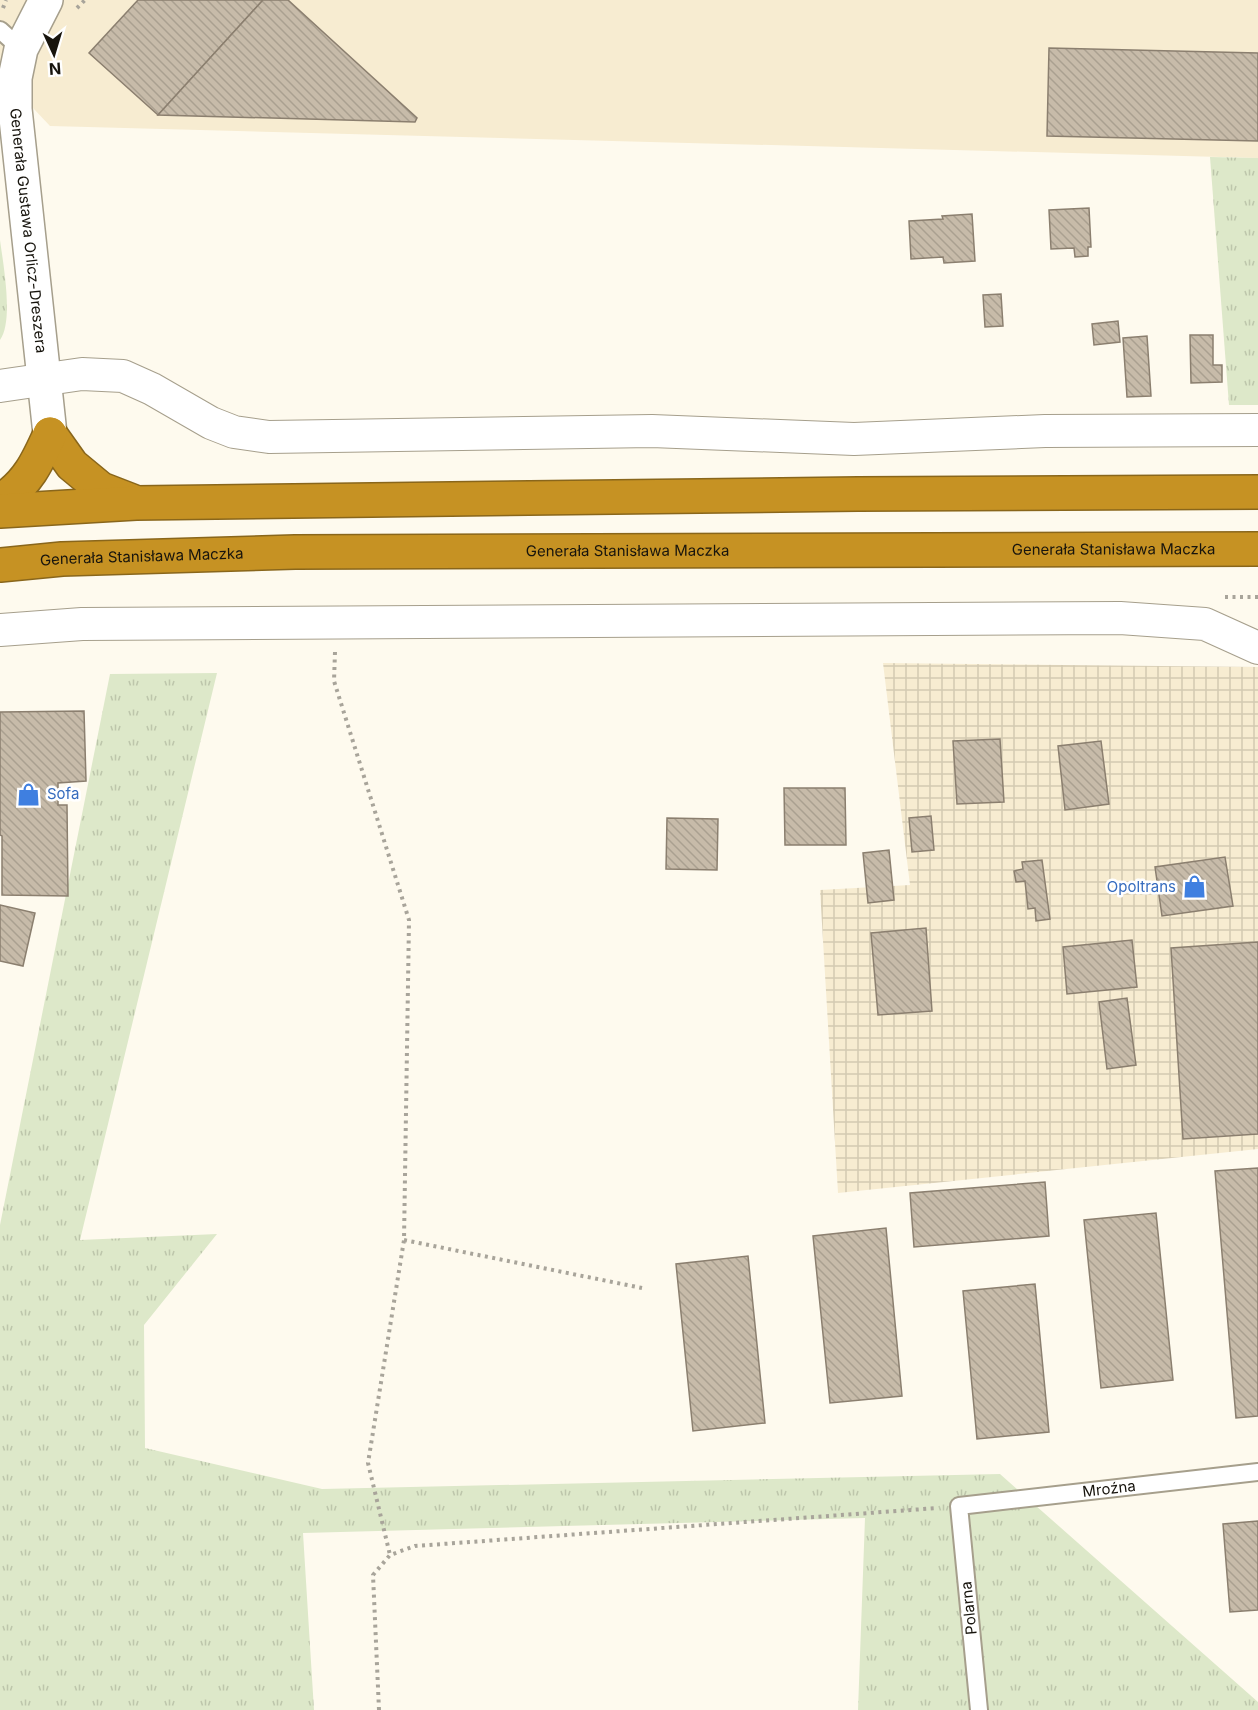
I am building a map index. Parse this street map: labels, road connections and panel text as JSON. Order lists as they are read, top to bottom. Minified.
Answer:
{"streets":{"highway":["Generała Stanisława Maczka"],"street":["Generała Gustawa Orlicz-Dreszera"],"lane":["Mroźna","Polarna"]},"crossings":[["Mroźna","Polarna"]],"places":{"shop":["Sofa","Opoltrans"]},"north":"bottom"}
